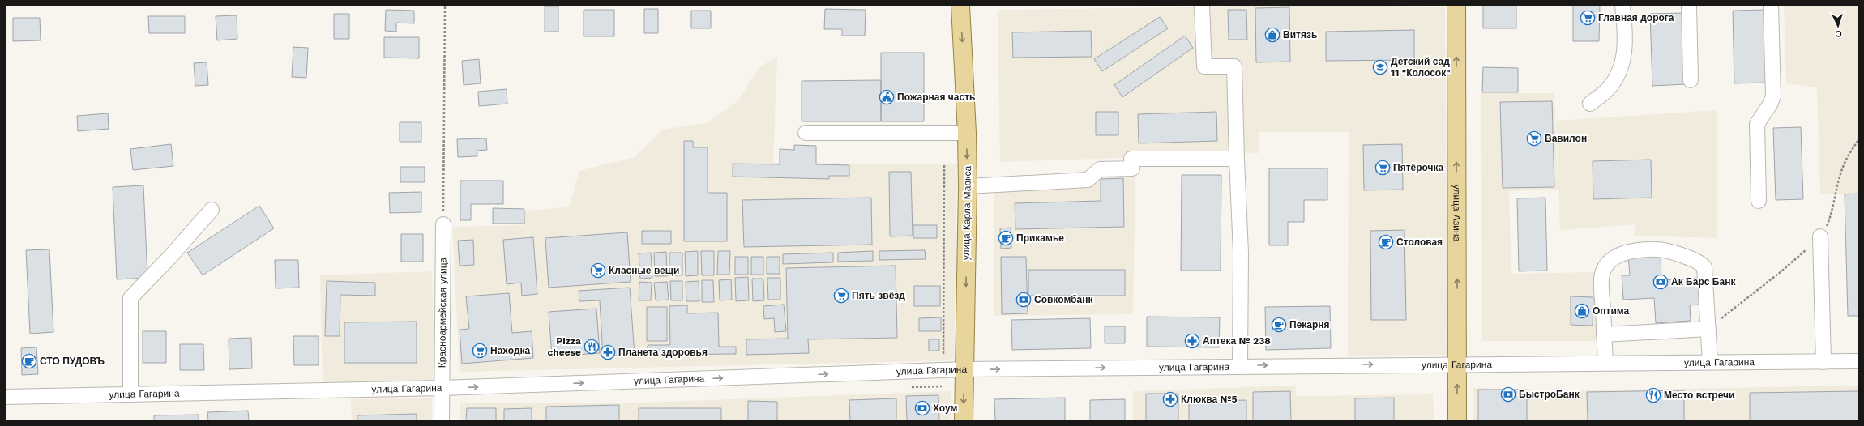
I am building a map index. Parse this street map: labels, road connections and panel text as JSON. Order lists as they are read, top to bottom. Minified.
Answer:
{"streets":{"main road":["улица Карла Маркса","улица Азина"],"street":["Красноармейская улица","улица Гагарина"]},"crossings":[["улица Карла Маркса","улица Гагарина"],["улица Азина","улица Гагарина"],["Красноармейская улица","улица Гагарина"]],"one_way":["улица Карла Маркса","улица Азина","улица Гагарина"],"places":{"supermarket":["Главная дорога","Вавилон","Пятёрочка","Класные вещи","Пять звёзд","Находка"],"shop":["Витязь","Оптима"],"school or university":["Детский сад 11 \"Колосок\""],"public building":["Пожарная часть"],"cafe":["Прикамье","Столовая","Пекарня","СТО ПУДОВЪ"],"bank":["Ак Барс Банк","Совкомбанк","БыстроБанк","Хоум"],"pharmacy":["Аптека № 238","Планета здоровья","Клюква №5"],"restaurant":["Pizza cheese","Место встречи"]},"north":"bottom"}
